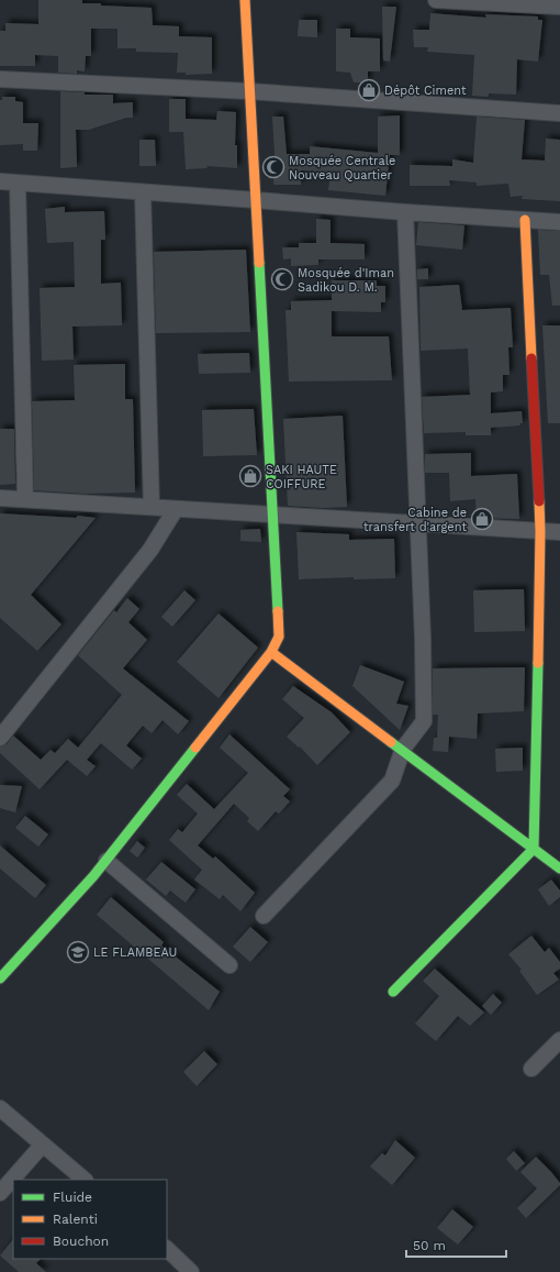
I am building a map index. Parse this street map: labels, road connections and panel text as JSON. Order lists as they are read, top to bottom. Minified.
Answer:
{"places":{"shop":["Dépôt Ciment","SAKI HAUTE COIFFURE","Cabine de transfert d'argent"],"mosque":["Mosquée Centrale Nouveau Quartier","Mosquée d'Iman Sadikou D. M."],"school or university":["LE FLAMBEAU"]},"legend":["Fluide","Ralenti","Bouchon"],"scale_bar":"50 m"}
